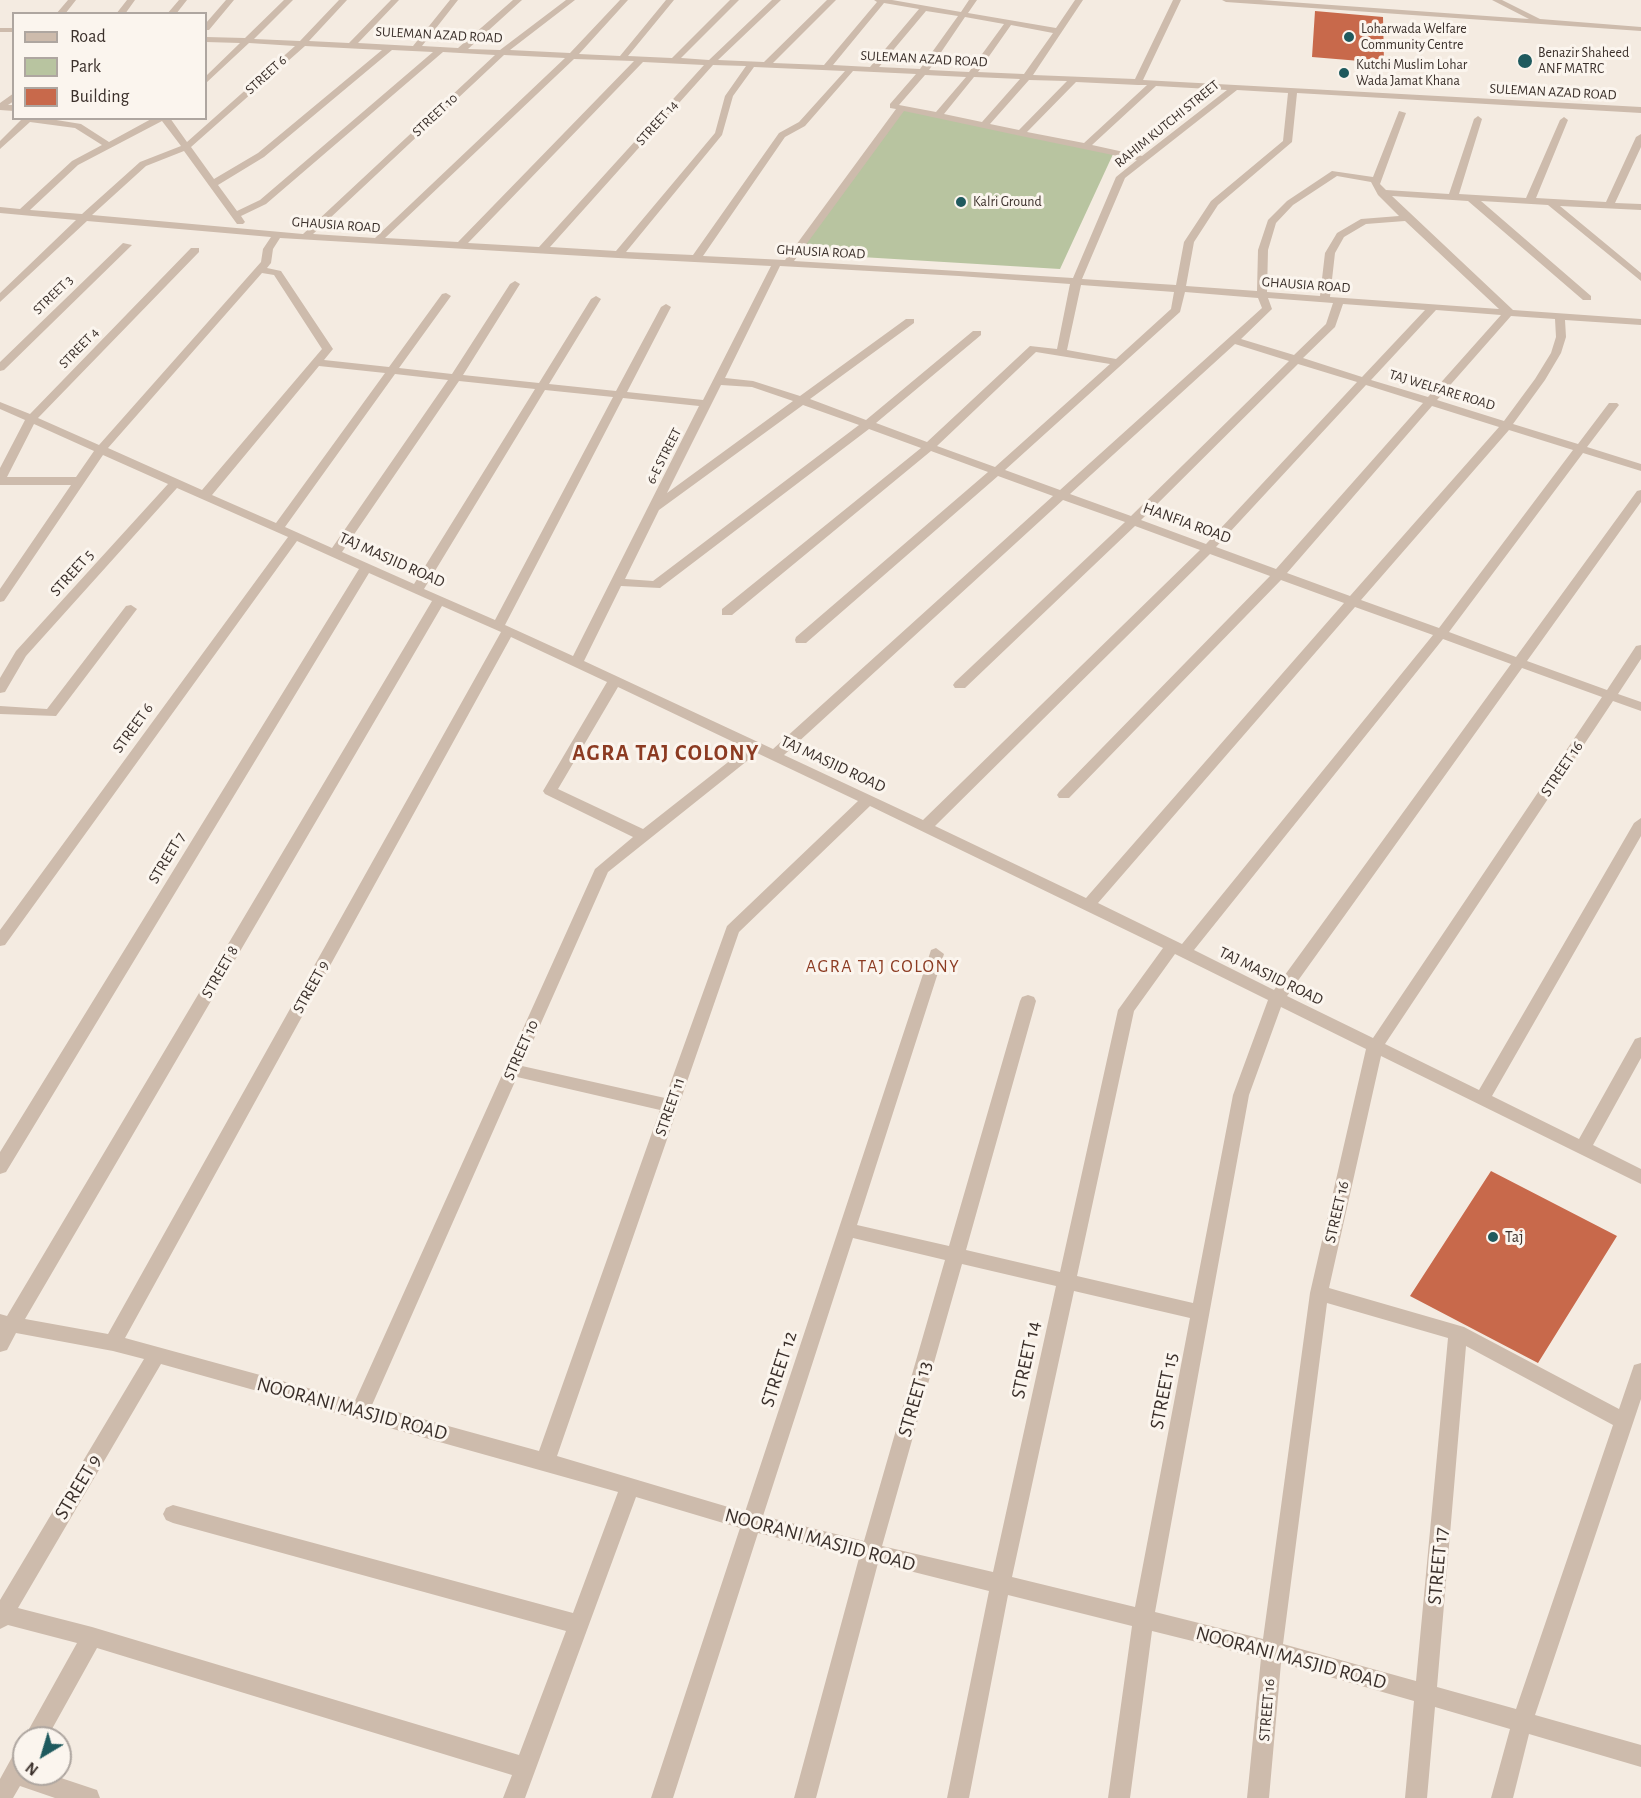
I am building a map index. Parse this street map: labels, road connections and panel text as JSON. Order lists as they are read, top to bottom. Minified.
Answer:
{"streets":{"street":["SULEMAN AZAD ROAD","STREET 6","STREET 10","STREET 14","RAHIM KUTCHI STREET","GHAUSIA ROAD","STREET 3","STREET 4","TAJ WELFARE ROAD","6-E STREET","HANFIA ROAD","TAJ MASJID ROAD","STREET 5","STREET 16","STREET 7","STREET 8","STREET 9","STREET 11","STREET 12","STREET 15","STREET 13","NOORANI MASJID ROAD","STREET 17"]},"crossings":[["SULEMAN AZAD ROAD","STREET 6"],["SULEMAN AZAD ROAD","STREET 10"],["SULEMAN AZAD ROAD","STREET 14"],["SULEMAN AZAD ROAD","RAHIM KUTCHI STREET"],["STREET 6","TAJ MASJID ROAD"],["STREET 10","GHAUSIA ROAD"],["STREET 10","TAJ MASJID ROAD"],["STREET 10","NOORANI MASJID ROAD"],["STREET 14","GHAUSIA ROAD"],["STREET 14","TAJ WELFARE ROAD"],["STREET 14","HANFIA ROAD"],["STREET 14","TAJ MASJID ROAD"],["STREET 14","NOORANI MASJID ROAD"],["RAHIM KUTCHI STREET","GHAUSIA ROAD"],["GHAUSIA ROAD","6-E STREET"],["STREET 4","TAJ MASJID ROAD"],["6-E STREET","HANFIA ROAD"],["6-E STREET","TAJ MASJID ROAD"],["HANFIA ROAD","STREET 16"],["HANFIA ROAD","STREET 15"],["TAJ MASJID ROAD","STREET 5"],["TAJ MASJID ROAD","STREET 16"],["TAJ MASJID ROAD","STREET 7"],["TAJ MASJID ROAD","STREET 8"],["TAJ MASJID ROAD","STREET 9"],["TAJ MASJID ROAD","STREET 11"],["TAJ MASJID ROAD","STREET 15"],["STREET 16","NOORANI MASJID ROAD"],["STREET 8","NOORANI MASJID ROAD"],["STREET 9","NOORANI MASJID ROAD"],["STREET 11","NOORANI MASJID ROAD"],["STREET 12","NOORANI MASJID ROAD"],["STREET 15","NOORANI MASJID ROAD"],["STREET 13","NOORANI MASJID ROAD"],["NOORANI MASJID ROAD","STREET 17"]],"districts":["AGRA TAJ COLONY","AGRA TAJ COLONY"],"places":["Loharwada Welfare Community Centre","Benazir Shaheed ANF MATRC","Kutchi Muslim Lohar Wada Jamat Khana","Kalri Ground","Taj"],"legend":["Road","Park","Building"],"north":"bottom left"}
